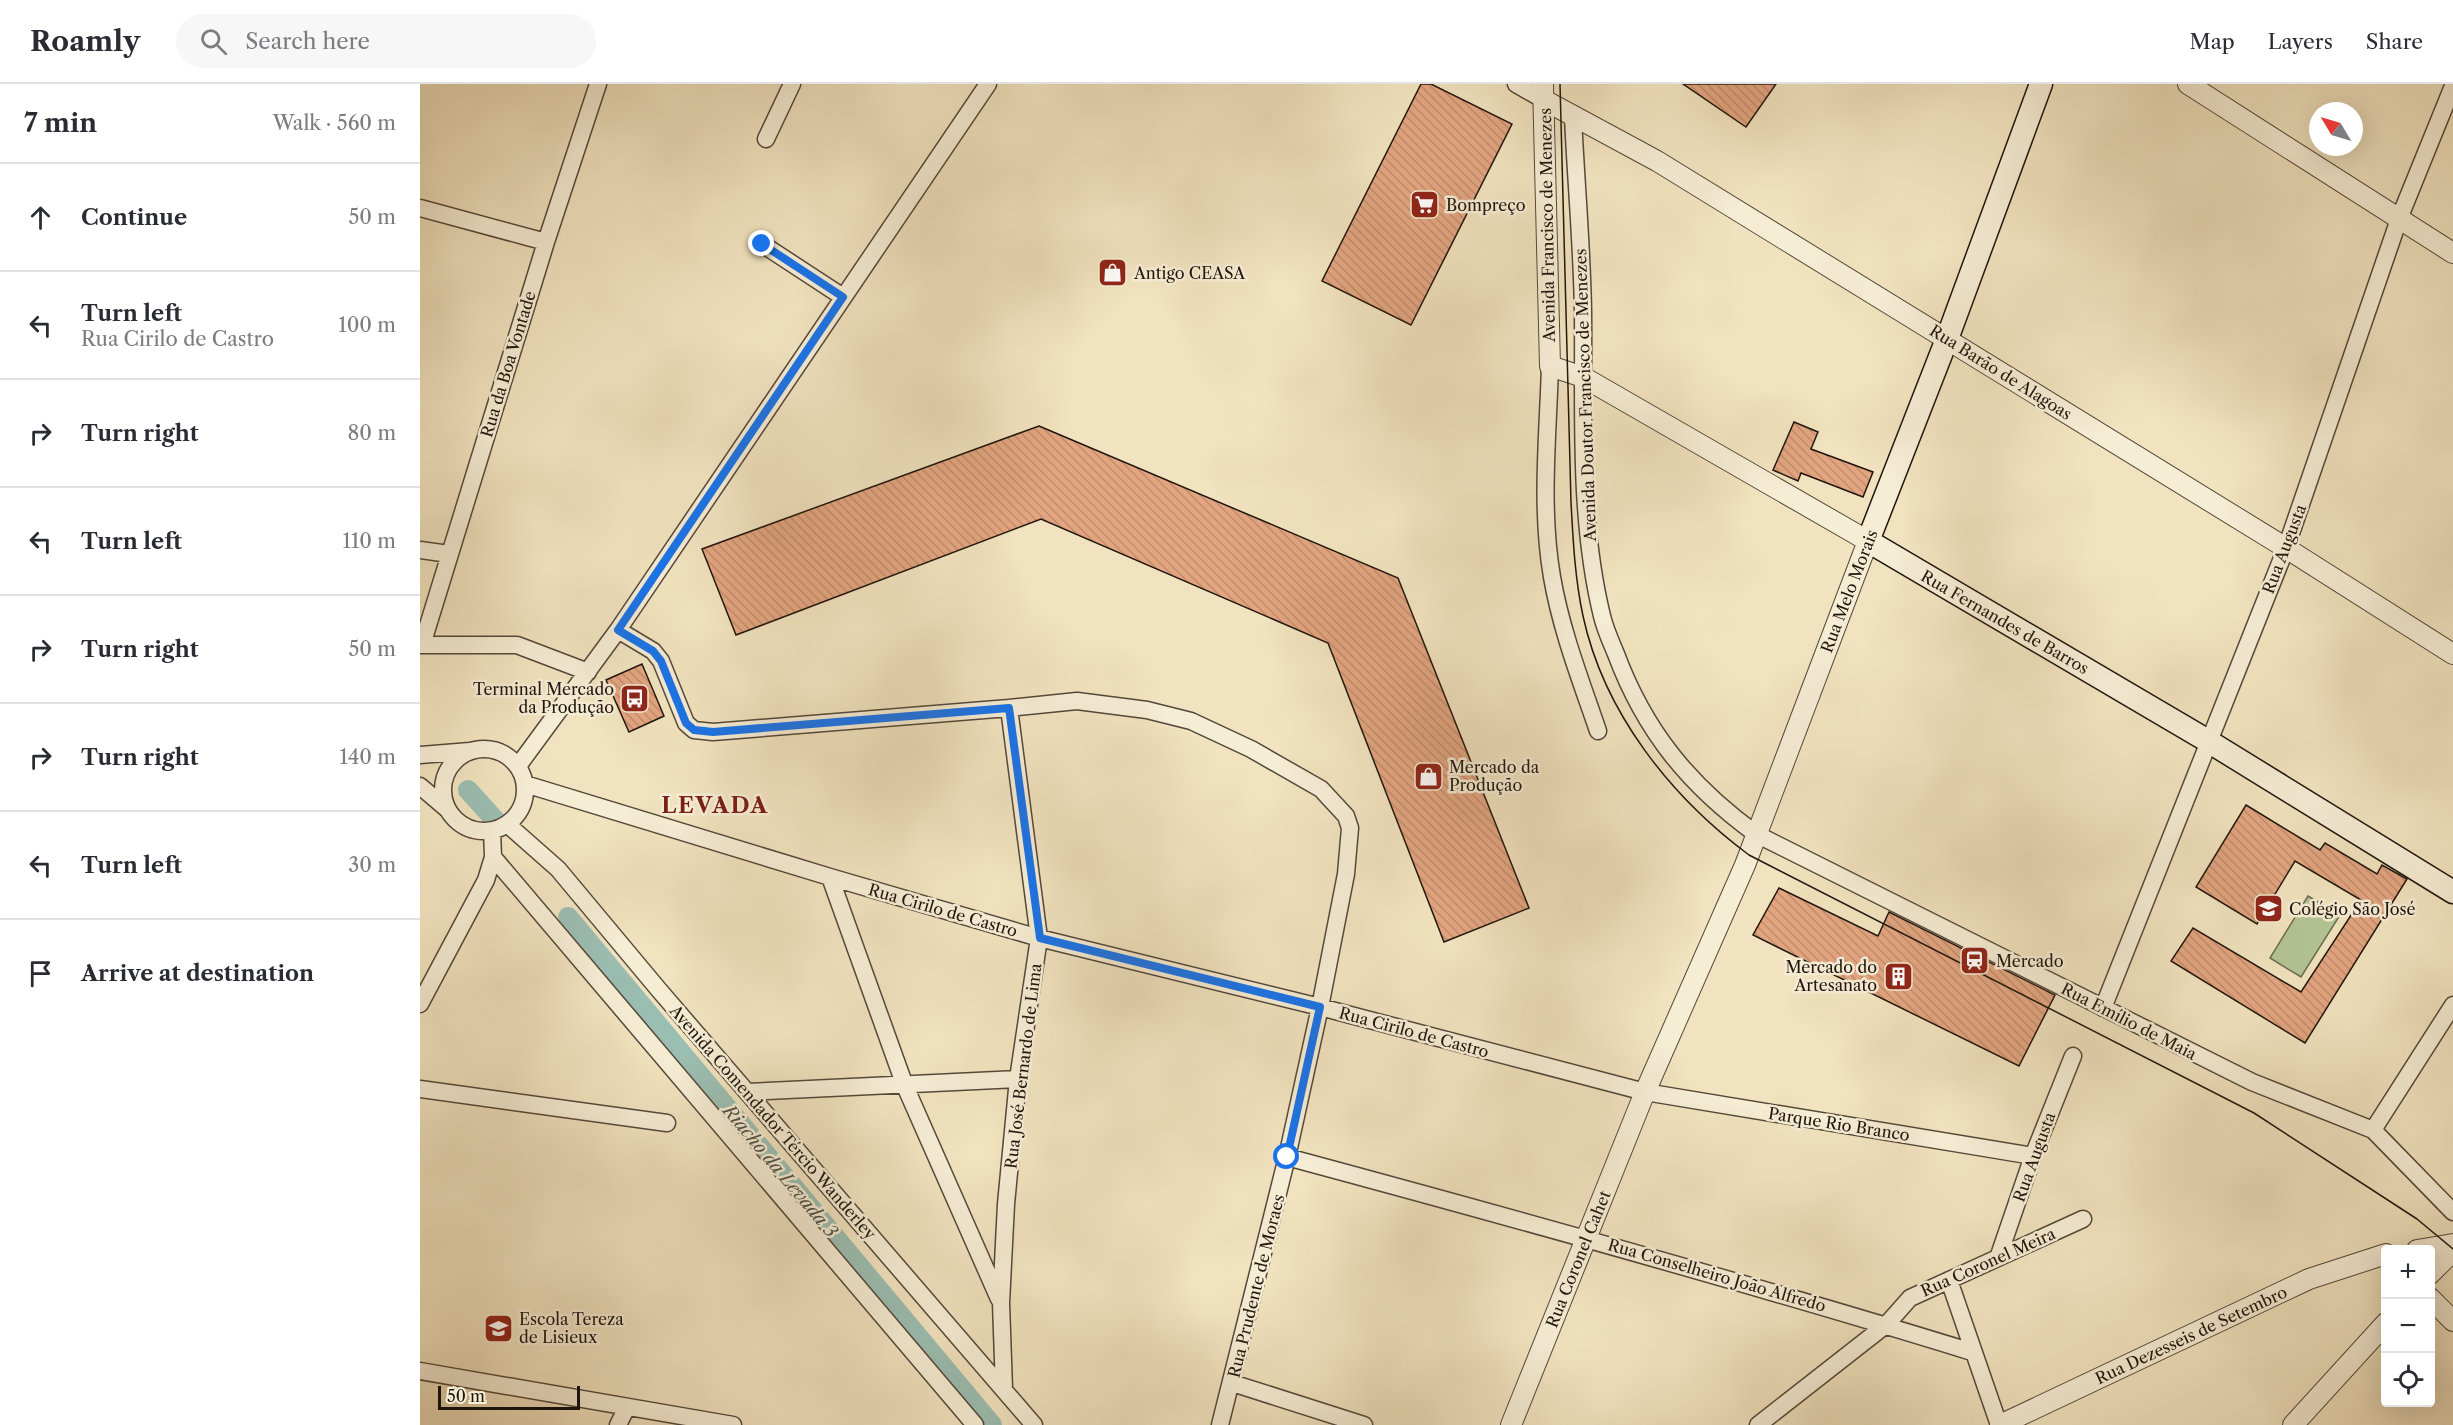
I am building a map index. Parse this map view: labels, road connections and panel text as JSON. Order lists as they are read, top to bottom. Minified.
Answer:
{"streets":{"main road":["Rua Melo Morais","Rua Fernandes de Barros"],"street":["Avenida Francisco de Menezes","Rua da Boa Vontade","Rua Barão de Alagoas","Avenida Doutor Francisco de Menezes","Rua Augusta","Rua Cirilo de Castro","Rua Emílio de Maia","Rua José Bernardo de Lima","Avenida Comendador Tércio Wanderley","Parque Rio Branco","Rua Coronel Cahet","Rua Coronel Meira","Rua Conselheiro João Alfredo","Rua Prudente de Moraes","Rua Dezesseis de Setembro"]},"crossings":[["Avenida Francisco de Menezes","Rua Barão de Alagoas"],["Avenida Francisco de Menezes","Rua Fernandes de Barros"],["Rua Barão de Alagoas","Avenida Doutor Francisco de Menezes"],["Rua Barão de Alagoas","Rua Augusta"],["Rua Barão de Alagoas","Rua Melo Morais"],["Avenida Doutor Francisco de Menezes","Rua Melo Morais"],["Avenida Doutor Francisco de Menezes","Rua Fernandes de Barros"],["Avenida Doutor Francisco de Menezes","Rua Emílio de Maia"],["Rua Augusta","Rua Fernandes de Barros"],["Rua Augusta","Rua Emílio de Maia"],["Rua Augusta","Parque Rio Branco"],["Rua Augusta","Rua Coronel Meira"],["Rua Melo Morais","Rua Fernandes de Barros"],["Rua Melo Morais","Rua Cirilo de Castro"],["Rua Melo Morais","Rua Emílio de Maia"],["Rua Melo Morais","Parque Rio Branco"],["Rua Melo Morais","Rua Coronel Cahet"],["Rua Cirilo de Castro","Rua José Bernardo de Lima"],["Rua Cirilo de Castro","Avenida Comendador Tércio Wanderley"],["Rua Cirilo de Castro","Parque Rio Branco"],["Rua Cirilo de Castro","Rua Coronel Cahet"],["Rua Cirilo de Castro","Rua Prudente de Moraes"],["Rua José Bernardo de Lima","Avenida Comendador Tércio Wanderley"],["Rua José Bernardo de Lima","Rua Prudente de Moraes"],["Parque Rio Branco","Rua Coronel Cahet"],["Rua Coronel Cahet","Rua Conselheiro João Alfredo"],["Rua Coronel Meira","Rua Conselheiro João Alfredo"],["Rua Conselheiro João Alfredo","Rua Prudente de Moraes"]],"districts":["LEVADA"],"water":["Riacho da Levada 3"],"places":{"supermarket":["Bompreço"],"shop":["Antigo CEASA","Mercado da Produção"],"bus stop":["Terminal Mercado da Produção"],"school or university":["Colégio São José","Escola Tereza de Lisieux"],"station":["Mercado"],"building":["Mercado do Artesanato"]},"scale_bar":"50 m","north":"top left","page":{"header":"Roamly","search":"Search here","nav":["Map","Layers","Share"],"heading":["7 min","Walk · 560 m"],"list":[["Continue","50 m"],["Turn left","Rua Cirilo de Castro","100 m"],["Turn right","80 m"],["Turn left","110 m"],["Turn right","50 m"],["Turn right","140 m"],["Turn left","30 m"],"Arrive at destination"],"map_buttons":["+","−"],"scale":"50 m"}}
